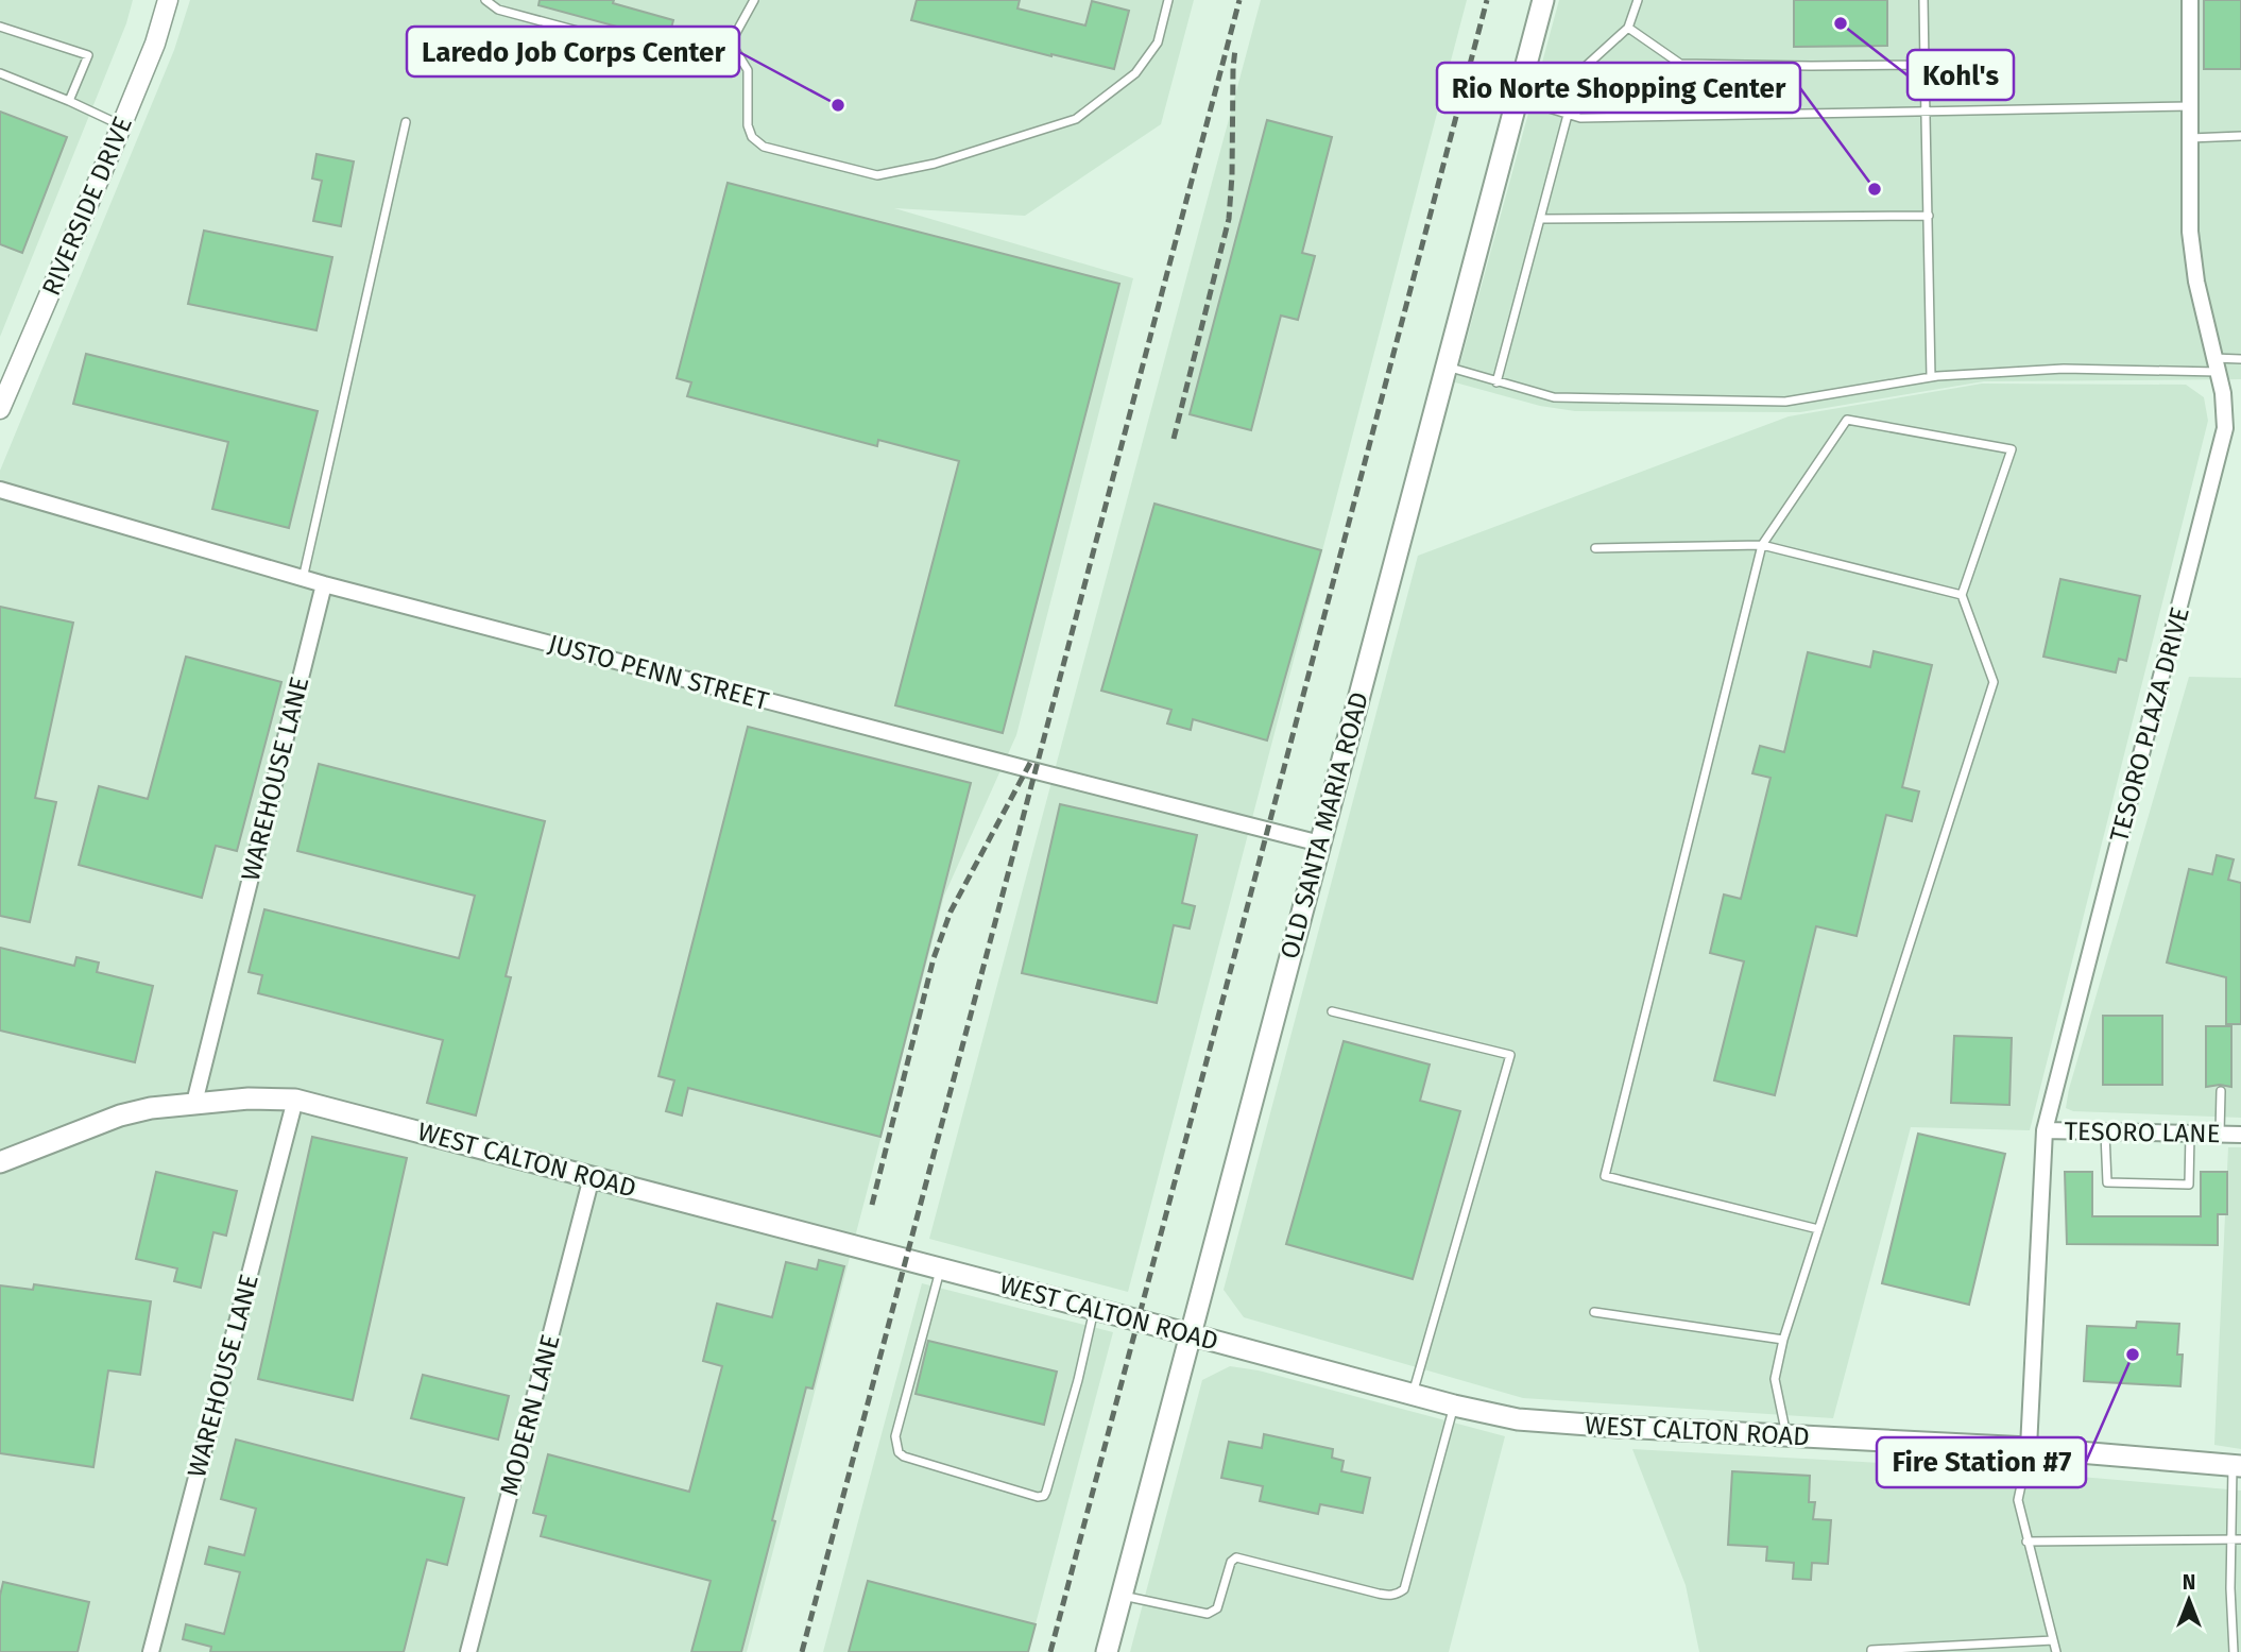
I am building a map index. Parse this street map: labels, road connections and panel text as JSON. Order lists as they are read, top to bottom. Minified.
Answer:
{"streets":{"main road":["OLD SANTA MARIA ROAD","WEST CALTON ROAD"],"street":["RIVERSIDE DRIVE","JUSTO PENN STREET","TESORO PLAZA DRIVE","WAREHOUSE LANE","TESORO LANE","MODERN LANE"]},"crossings":[["JUSTO PENN STREET","WAREHOUSE LANE"],["JUSTO PENN STREET","OLD SANTA MARIA ROAD"],["TESORO PLAZA DRIVE","TESORO LANE"],["TESORO PLAZA DRIVE","WEST CALTON ROAD"],["WAREHOUSE LANE","WEST CALTON ROAD"],["OLD SANTA MARIA ROAD","WEST CALTON ROAD"],["WEST CALTON ROAD","MODERN LANE"]],"places":["Kohl's","Laredo Job Corps Center","Rio Norte Shopping Center","Fire Station #7"],"north":"top"}
